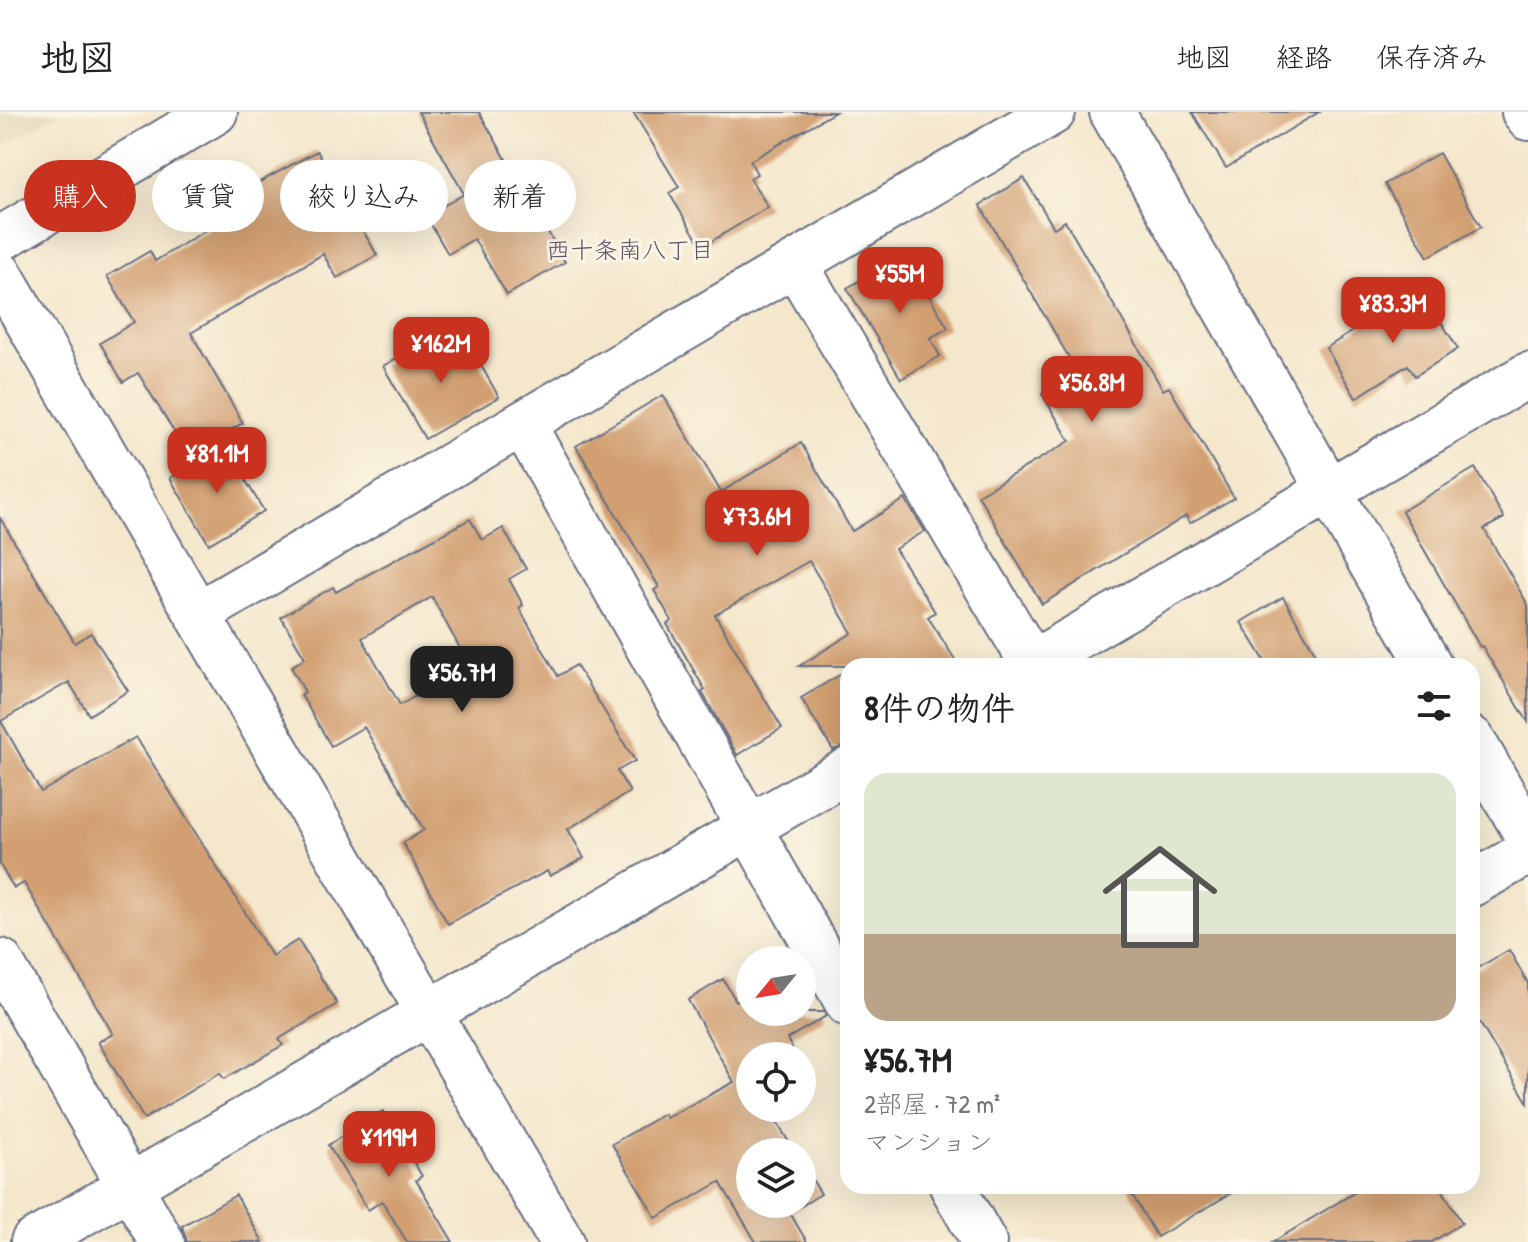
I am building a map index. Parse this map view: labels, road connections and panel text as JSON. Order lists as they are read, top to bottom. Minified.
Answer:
{"districts":["西十条南八丁目"],"north":"bottom left","page":{"header":"地図","nav":["地図","経路","保存済み"],"chip":["購入","賃貸","絞り込み","新着"],"price":["¥55M","¥83.3M","¥162M","¥56.8M","¥81.1M","¥73.6M","¥56.7M","¥119M"],"heading":"8件の物件","list":[{"name":"¥56.7M","note":"2部屋 · 72 m² · マンション"}]}}
